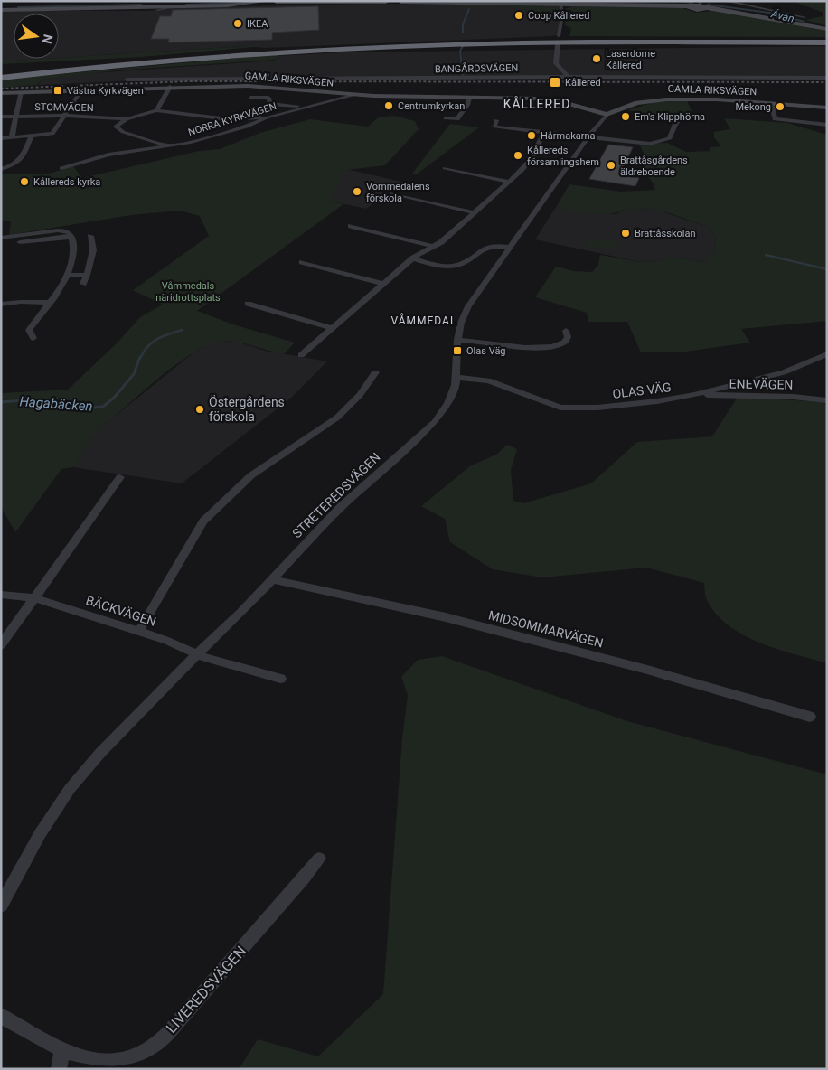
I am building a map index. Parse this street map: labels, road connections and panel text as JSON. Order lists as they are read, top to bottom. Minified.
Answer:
{"streets":{"street":["BANGÅRDSVÄGEN","GAMLA RIKSVÄGEN","STOMVÄGEN","NORRA KYRKVÄGEN","ENEVÄGEN","OLAS VÄG","STRETEREDSVÄGEN","BÄCKVÄGEN","MIDSOMMARVÄGEN","LIVEREDSVÄGEN"]},"crossings":[["GAMLA RIKSVÄGEN","NORRA KYRKVÄGEN"],["GAMLA RIKSVÄGEN","STRETEREDSVÄGEN"],["ENEVÄGEN","OLAS VÄG"],["OLAS VÄG","STRETEREDSVÄGEN"],["STRETEREDSVÄGEN","BÄCKVÄGEN"],["STRETEREDSVÄGEN","MIDSOMMARVÄGEN"]],"districts":["KÅLLERED","VÅMMEDAL"],"water":["Ävan","Hagabäcken"],"parks":["Våmmedals näridrottsplats"],"places":{"other":["Coop Kållered","IKEA","Laserdome Kållered","Centrumkyrkan","Mekong","Em's Klipphörna","Hårmakarna","Kållereds församlingshem","Brattåsgårdens äldreboende","Kållereds kyrka","Vommedalens förskola","Brattåsskolan","Östergårdens förskola"],"transit":["Kållered","Västra Kyrkvägen","Olas Väg"]},"north":"right"}
